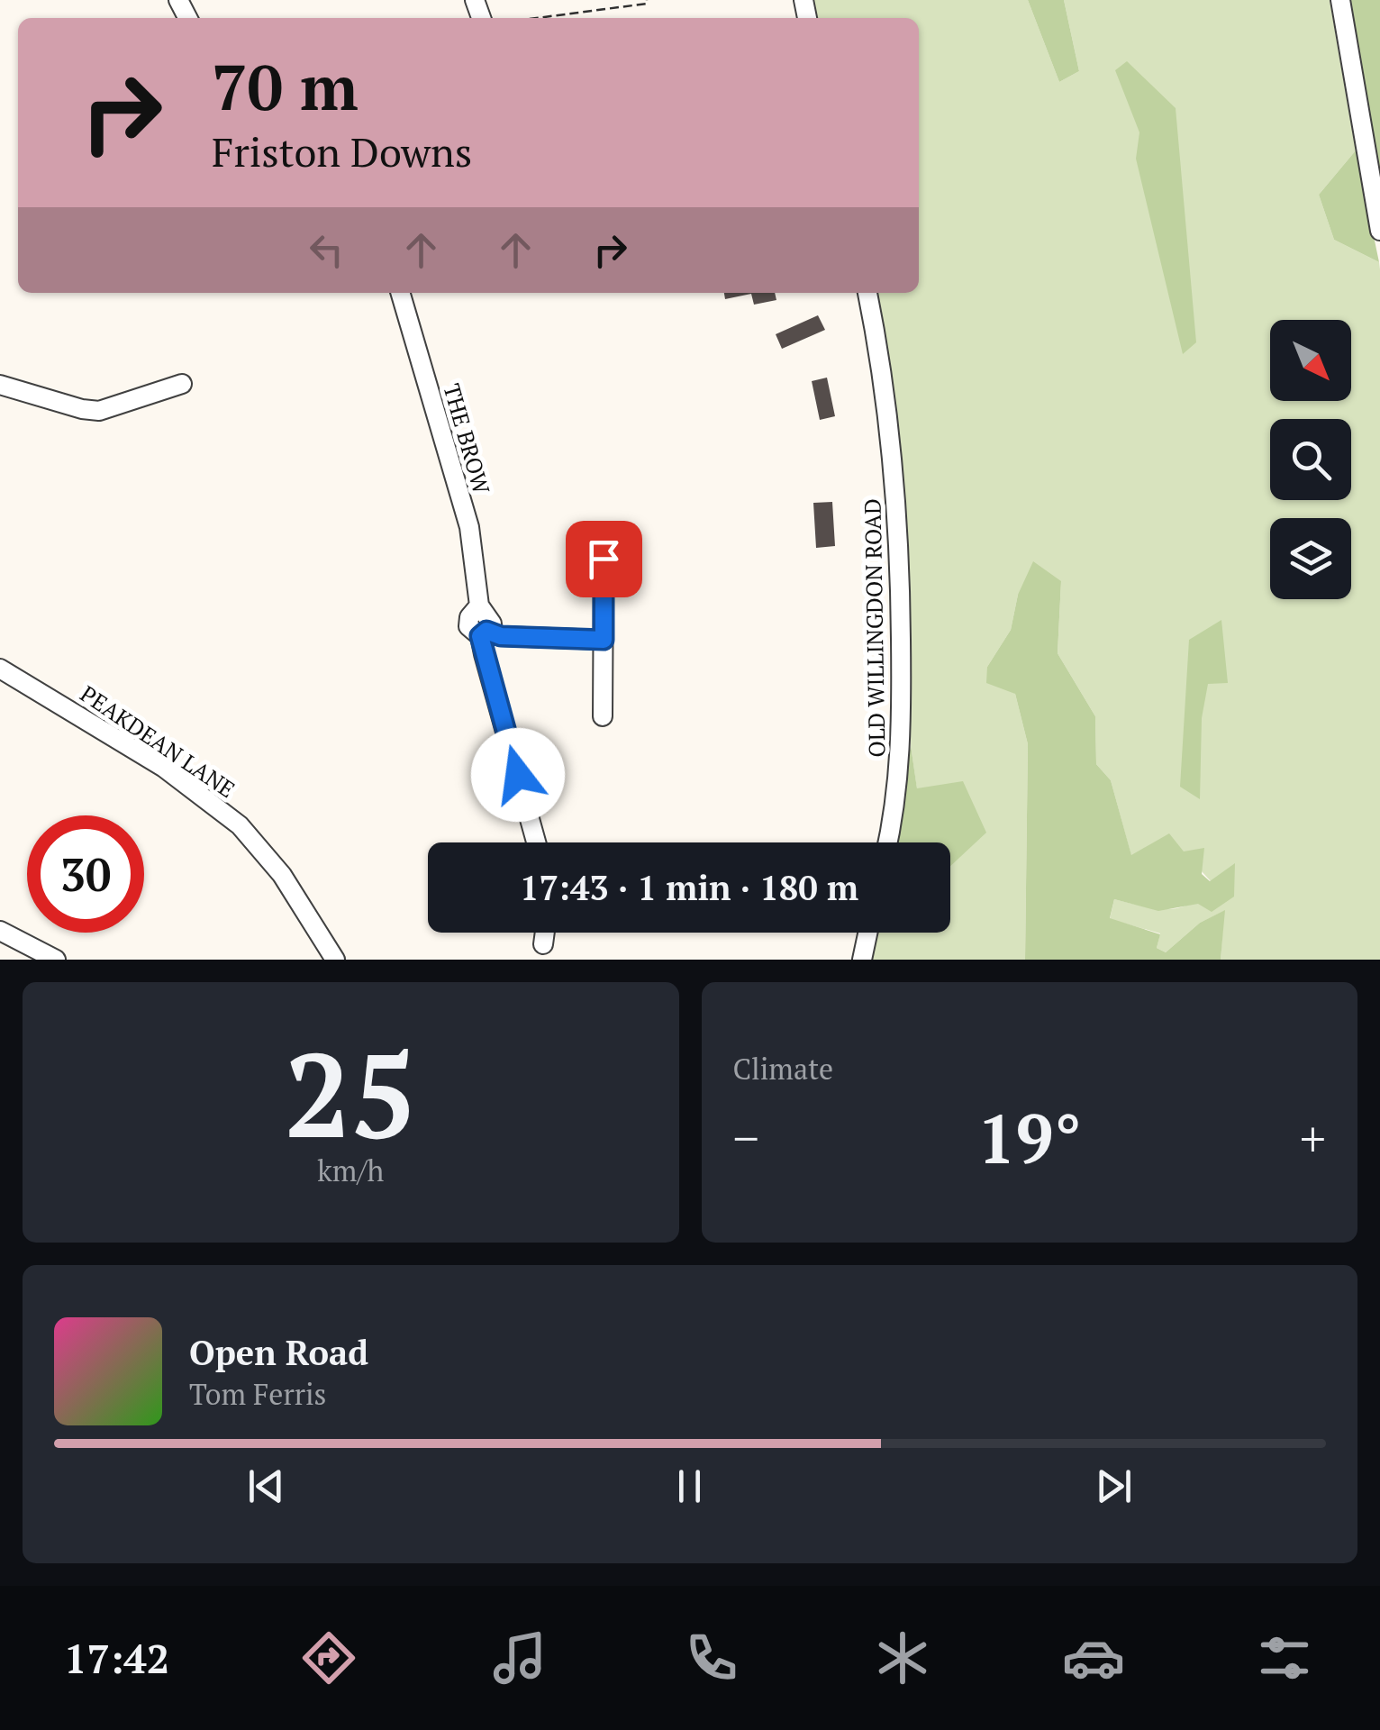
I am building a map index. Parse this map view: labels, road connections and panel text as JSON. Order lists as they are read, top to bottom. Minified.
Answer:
{"streets":{"street":["THE BROW","OLD WILLINGDON ROAD","PEAKDEAN LANE"]},"north":"bottom right","page":{"turn":["70 m","Friston Downs"],"limit":"30","trip":"17:43 · 1 min · 180 m","tile":[["25","km/h"],"Climate"],"heat":["−","19°","+"],"song":["Open Road","Tom Ferris"],"tabs":"17:42"}}
